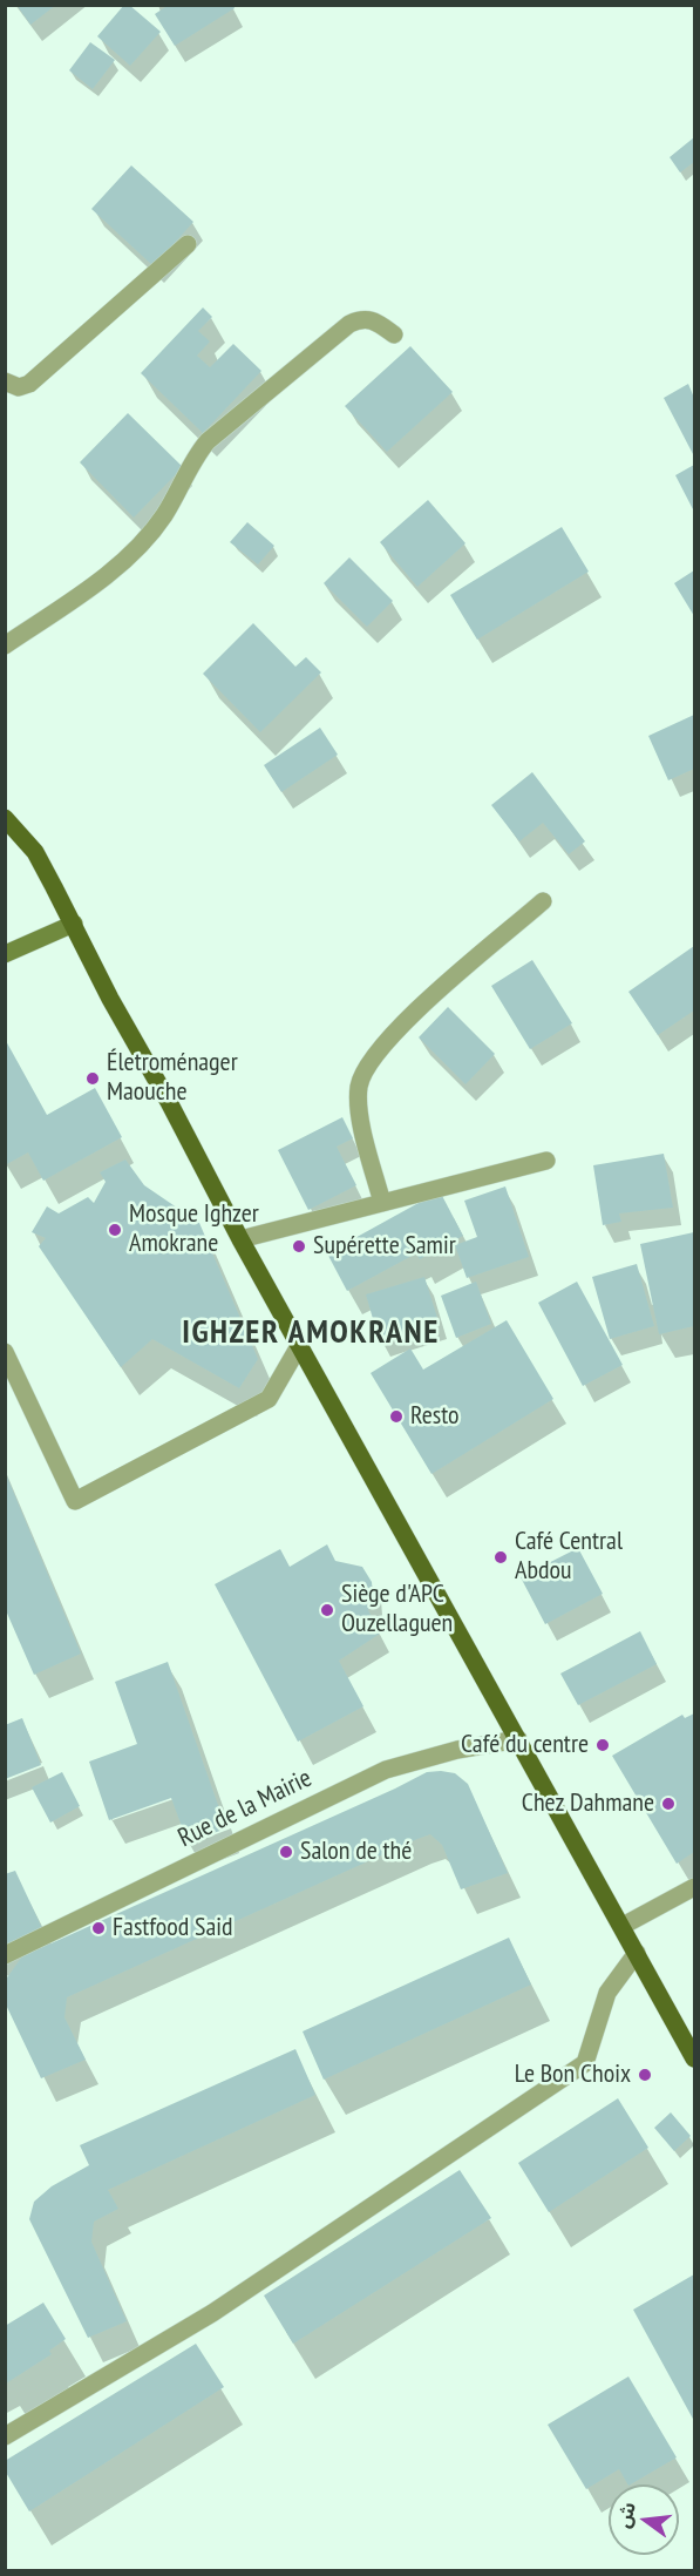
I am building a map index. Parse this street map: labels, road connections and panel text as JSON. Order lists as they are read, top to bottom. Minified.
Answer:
{"streets":{"street":["Rue de la Mairie"]},"districts":["IGHZER AMOKRANE"],"places":["Életroménager Maouche","Mosque Ighzer Amokrane","Supérette Samir","Resto","Café Central Abdou","Siège d'APC Ouzellaguen","Café du centre","Chez Dahmane","Salon de thé","Fastfood Said","Le Bon Choix"],"north":"left"}
